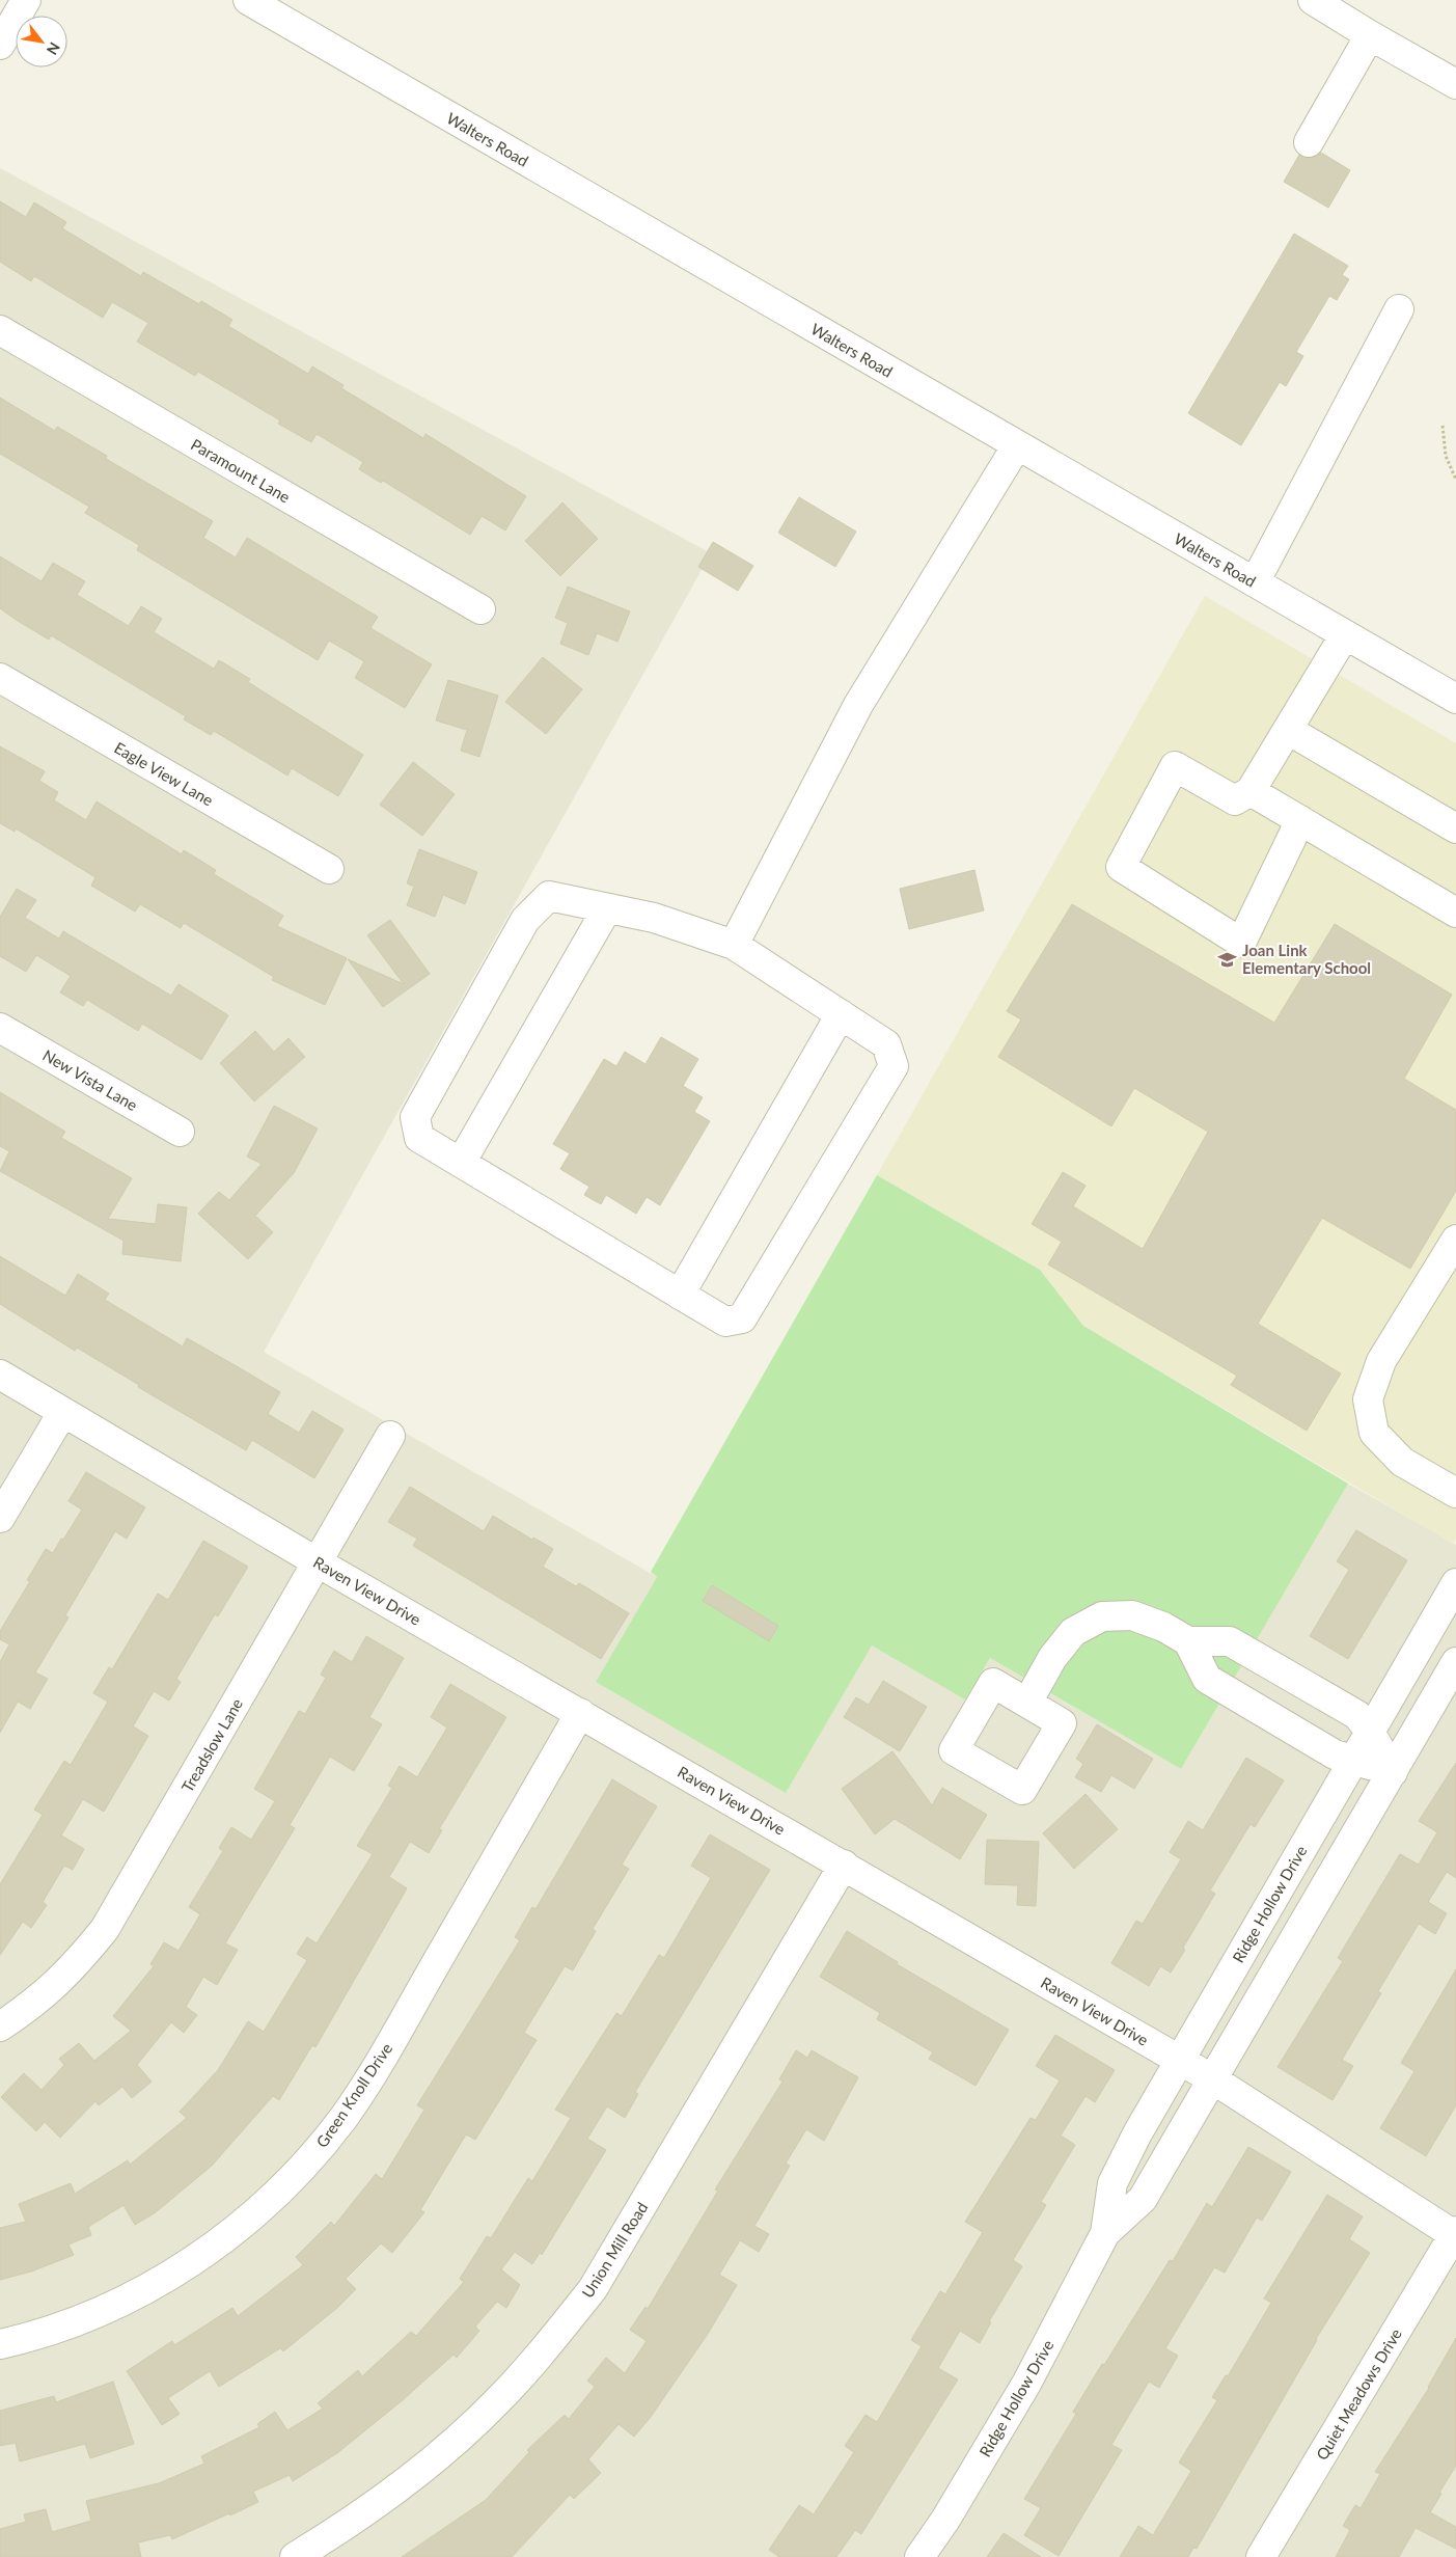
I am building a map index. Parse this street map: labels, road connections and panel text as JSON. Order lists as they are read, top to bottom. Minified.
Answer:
{"streets":{"street":["Walters Road","Paramount Lane","Eagle View Lane","New Vista Lane","Raven View Drive","Treadslow Lane","Ridge Hollow Drive","Green Knoll Drive","Union Mill Road","Quiet Meadows Drive"]},"crossings":[["Raven View Drive","Treadslow Lane"],["Raven View Drive","Ridge Hollow Drive"],["Raven View Drive","Green Knoll Drive"],["Raven View Drive","Union Mill Road"],["Raven View Drive","Quiet Meadows Drive"]],"places":{"school or university":["Joan Link Elementary School"]},"north":"bottom right"}
